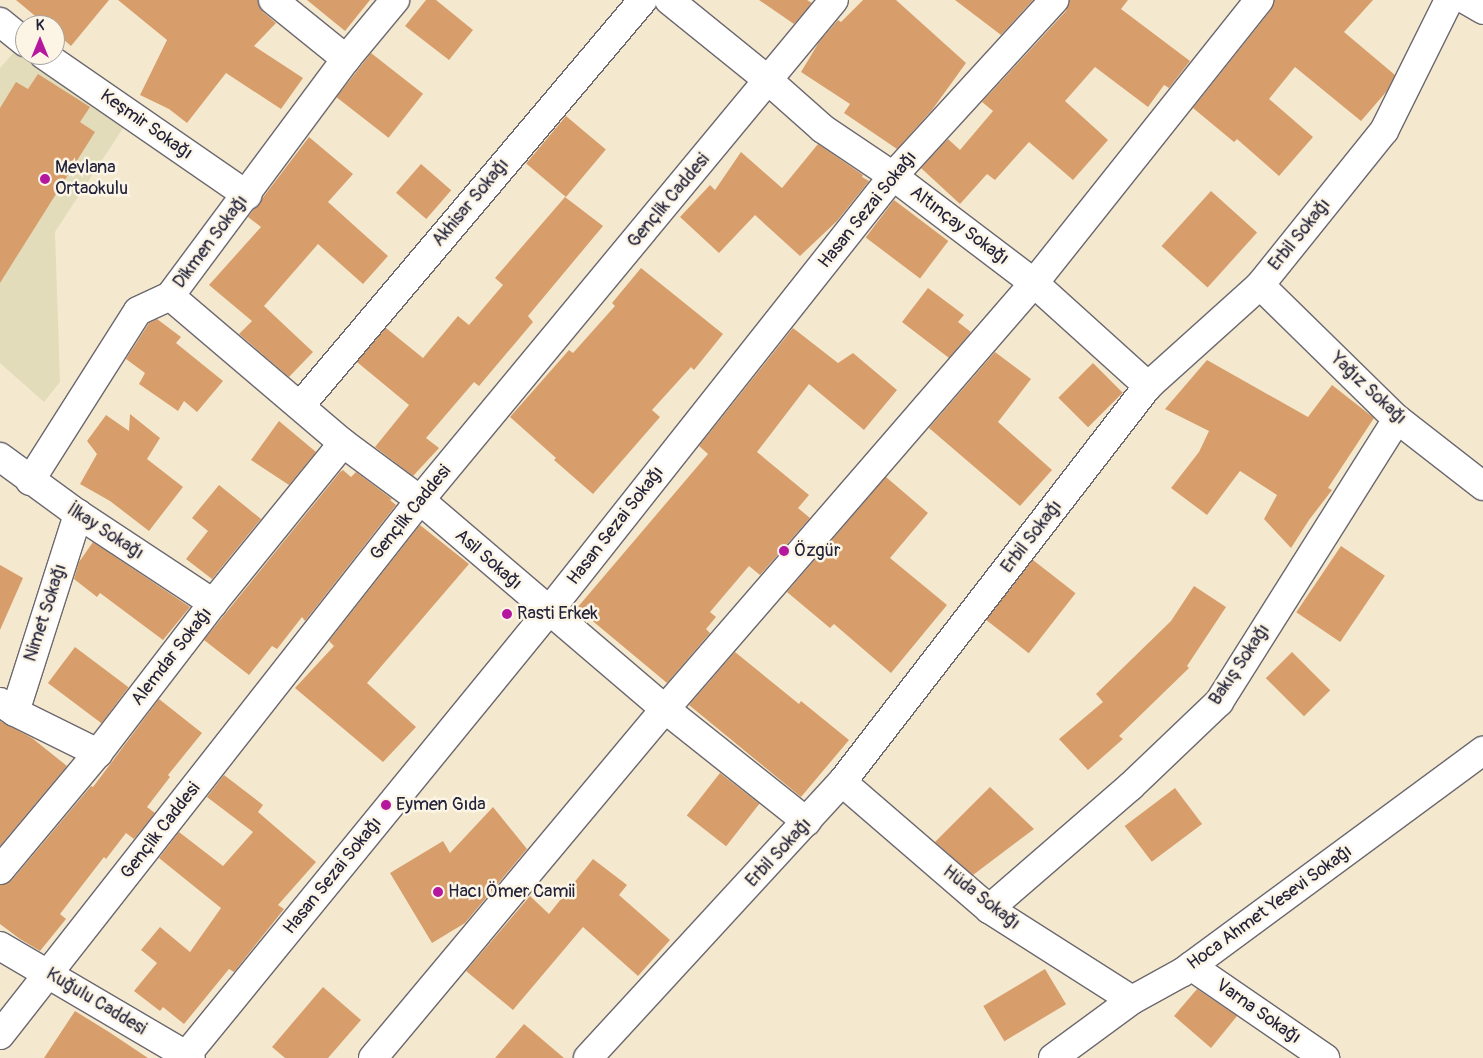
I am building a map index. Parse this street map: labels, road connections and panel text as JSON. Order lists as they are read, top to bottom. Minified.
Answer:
{"streets":{"street":["Keşmir Sokağı","Gençlik Caddesi","Akhisar Sokağı","Hasan Sezai Sokağı","Altınçay Sokağı","Erbil Sokağı","Dikmen Sokağı","Yağız Sokağı","İlkay Sokağı","Asil Sokağı","Nimet Sokağı","Alemdar Sokağı","Bakış Sokağı","Hüda Sokağı","Hoca Ahmet Yesevi Sokağı","Kuğulu Caddesi","Varna Sokağı"]},"crossings":[["Keşmir Sokağı","Dikmen Sokağı"],["Gençlik Caddesi","Altınçay Sokağı"],["Gençlik Caddesi","Asil Sokağı"],["Gençlik Caddesi","Kuğulu Caddesi"],["Akhisar Sokağı","Asil Sokağı"],["Hasan Sezai Sokağı","Altınçay Sokağı"],["Hasan Sezai Sokağı","Asil Sokağı"],["Hasan Sezai Sokağı","Kuğulu Caddesi"],["Altınçay Sokağı","Erbil Sokağı"],["Erbil Sokağı","Yağız Sokağı"],["Erbil Sokağı","Asil Sokağı"],["Erbil Sokağı","Hüda Sokağı"],["Dikmen Sokağı","İlkay Sokağı"],["Dikmen Sokağı","Asil Sokağı"],["Yağız Sokağı","Bakış Sokağı"],["İlkay Sokağı","Nimet Sokağı"],["İlkay Sokağı","Alemdar Sokağı"],["Asil Sokağı","Alemdar Sokağı"],["Nimet Sokağı","Alemdar Sokağı"],["Bakış Sokağı","Hüda Sokağı"],["Hüda Sokağı","Hoca Ahmet Yesevi Sokağı"],["Hoca Ahmet Yesevi Sokağı","Varna Sokağı"]],"places":["Mevlana Ortaokulu","Özgür","Rasti Erkek","Eymen Gıda","Hacı Ömer Camii"],"north":"top"}
